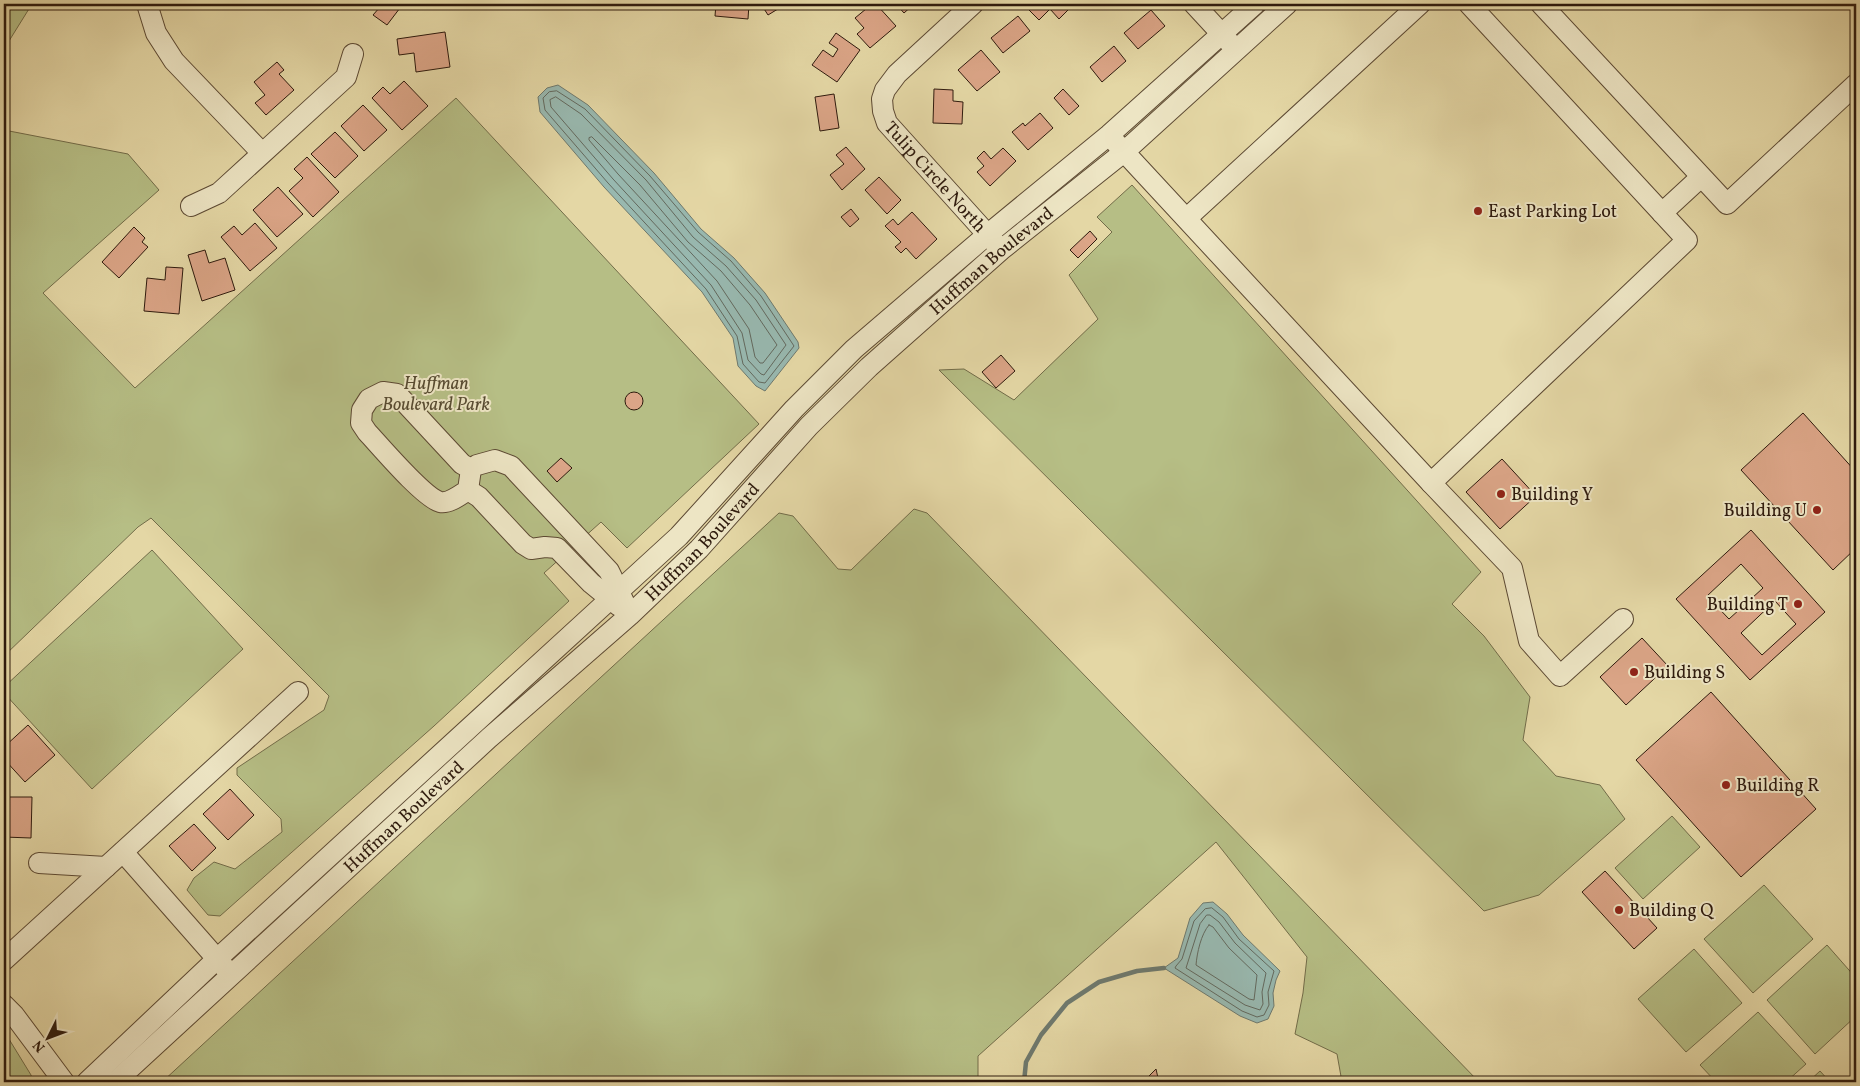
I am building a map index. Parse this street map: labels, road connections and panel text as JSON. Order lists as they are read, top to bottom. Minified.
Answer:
{"streets":{"street":["Tulip Circle North","Huffman Boulevard"]},"crossings":[["Tulip Circle North","Huffman Boulevard"]],"parks":["Huffman Boulevard Park"],"places":["East Parking Lot","Building Y","Building U","Building T","Building S","Building R","Building Q"],"north":"bottom left"}
